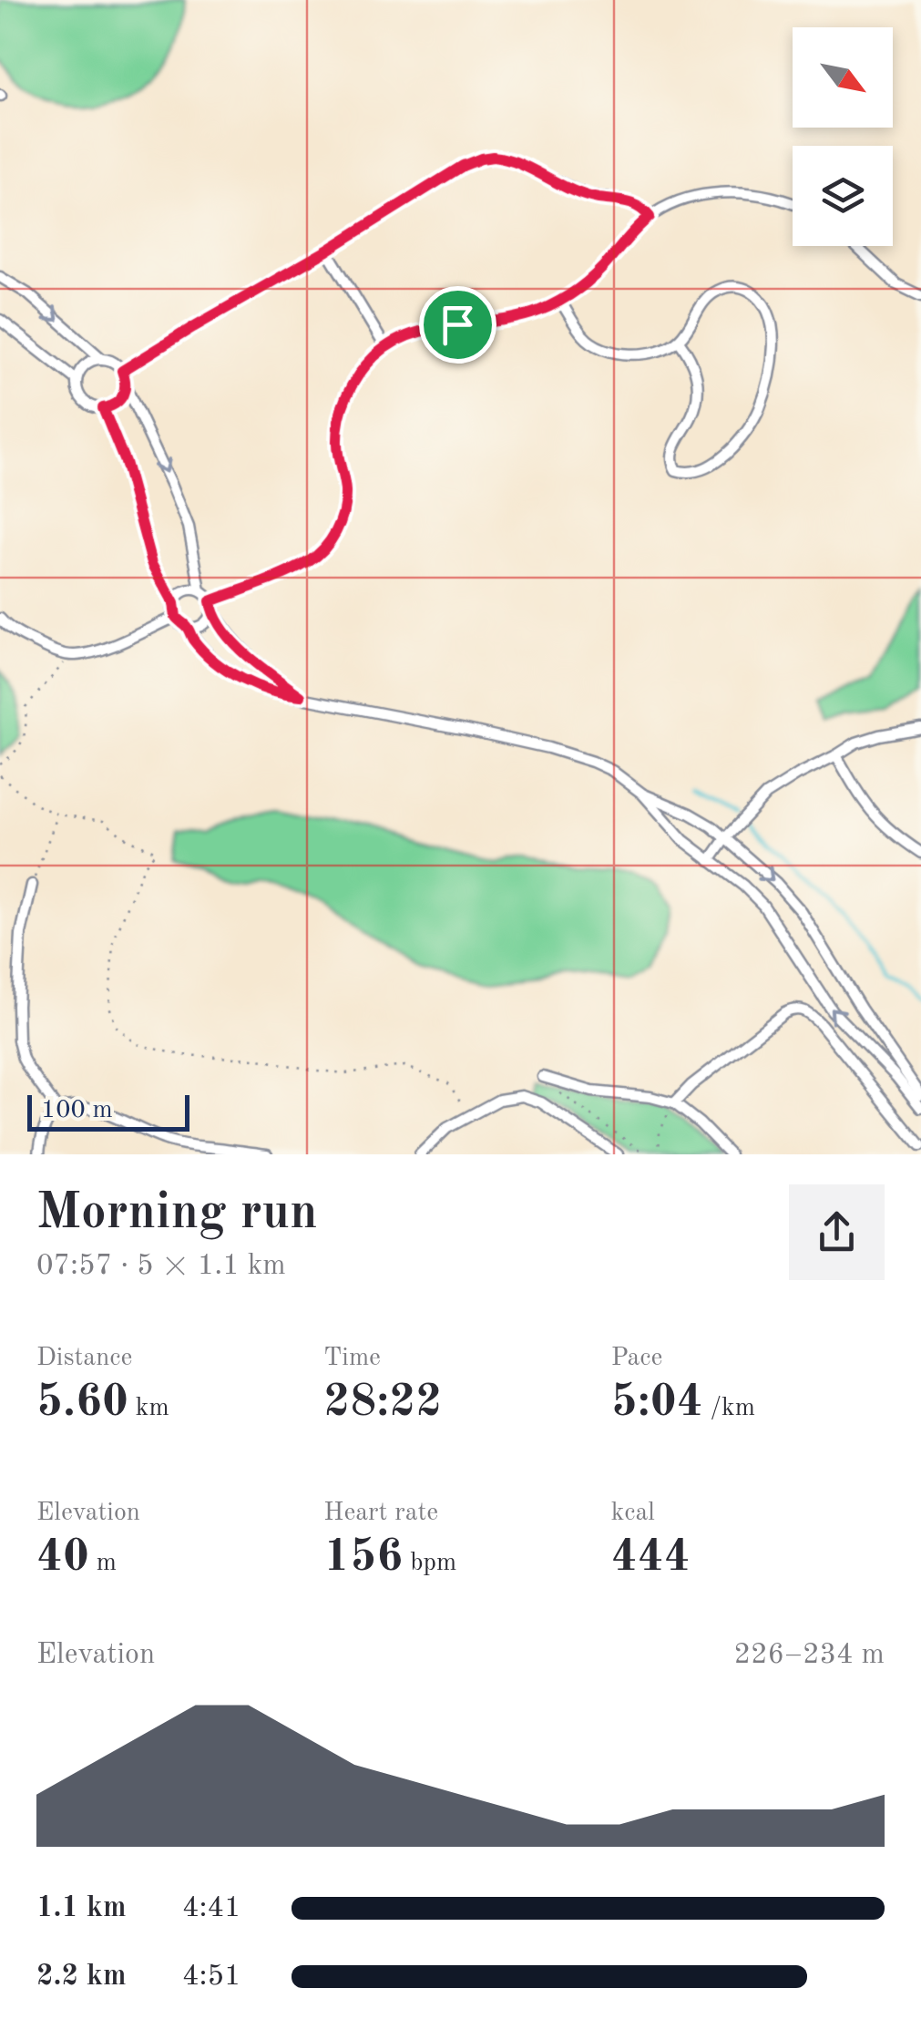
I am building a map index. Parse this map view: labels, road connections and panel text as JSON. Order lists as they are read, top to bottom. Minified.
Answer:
{"scale_bar":"100 m","north":"bottom right","page":{"scale":"100 m","heading":["Morning run","07:57 · 5 × 1.1 km"],"stats":[["Distance","5.60 km"],["Time","28:22"],["Pace","5:04 /km"],["Elevation","40 m"],["Heart rate","156 bpm"],["kcal","444"]],"chart":["Elevation","226–234 m"],"list":[{"name":"1.1 km","note":"4:41"},{"name":"2.2 km","note":"4:51"}]}}
